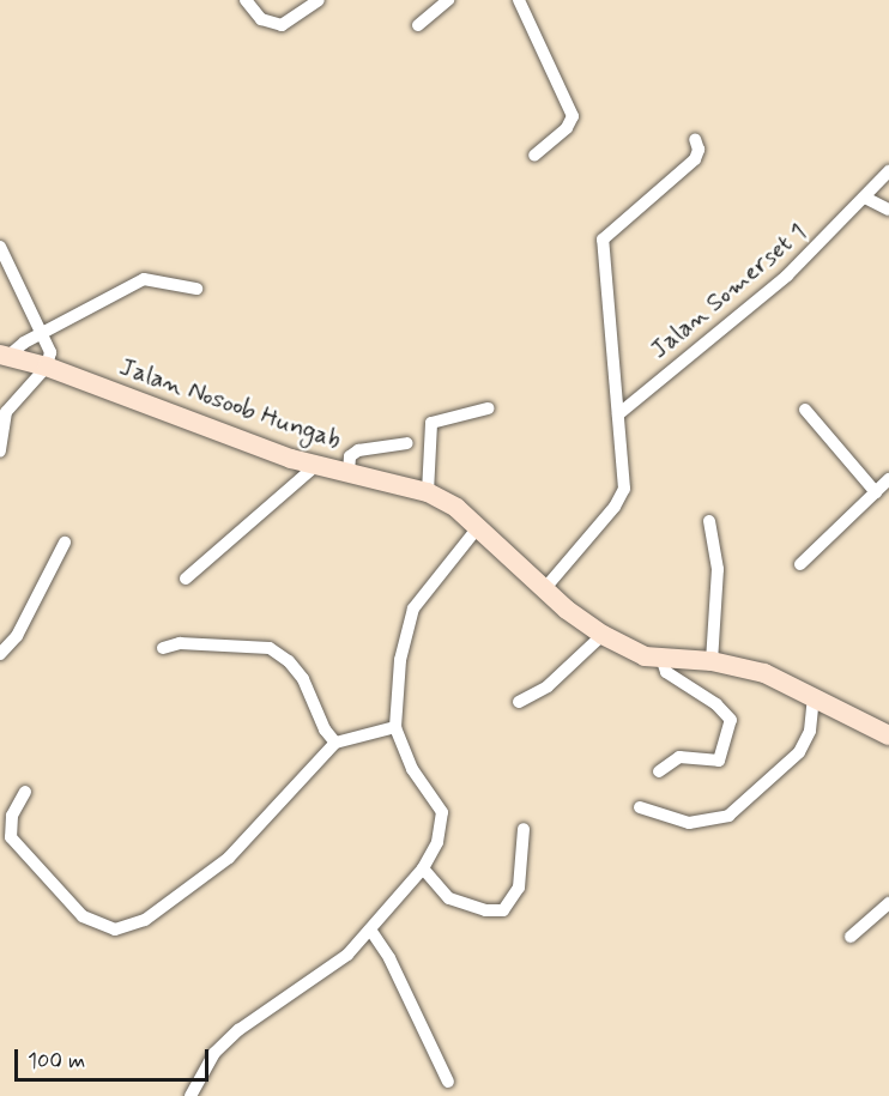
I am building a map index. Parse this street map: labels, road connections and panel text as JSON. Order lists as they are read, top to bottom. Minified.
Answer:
{"streets":{"main road":["Jalan Nosoob Hungab"],"street":["Jalan Somerset 1"]},"crossings":[["Jalan Somerset 1","Jalan Nosoob Hungab"]],"scale_bar":"100 m"}
